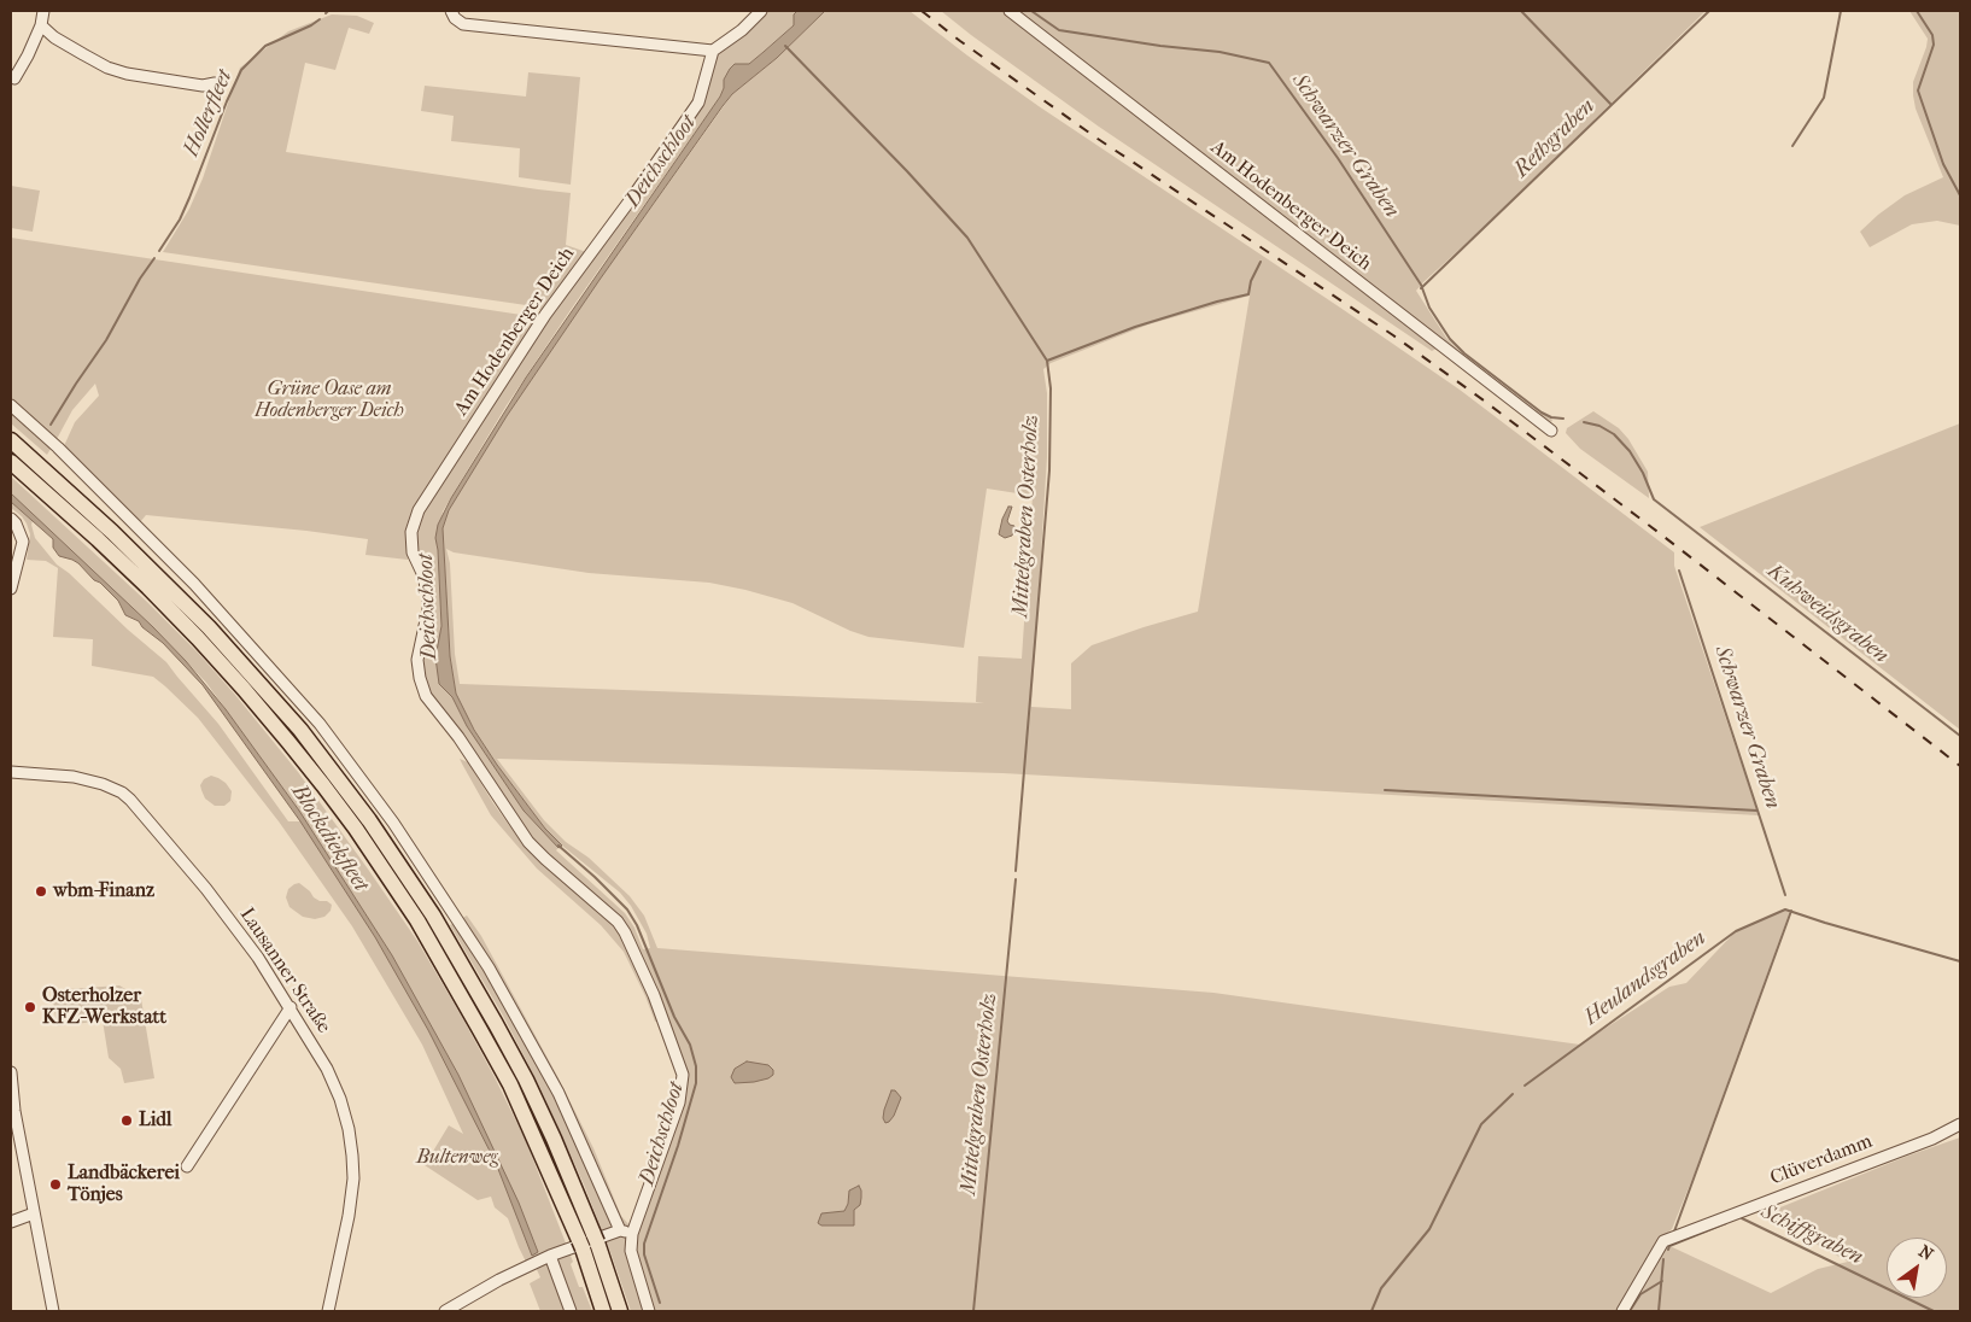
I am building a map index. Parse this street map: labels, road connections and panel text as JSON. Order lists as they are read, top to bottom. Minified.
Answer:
{"streets":{"street":["Am Hodenberger Deich","Lausanner Straße","Clüverdamm"]},"water":["Hollerfleet","Rethgraben","Schwarzer Graben","Deichschloot","Mittelgraben Osterholz","Kuhweidsgraben","Blockdiekfleet","Heulandsgraben","Schiffgraben"],"parks":["Grüne Oase am Hodenberger Deich","Bultenweg"],"places":["wbm-Finanz","Osterholzer KFZ-Werkstatt","Lidl","Landbäckerei Tönjes"],"north":"top right"}
